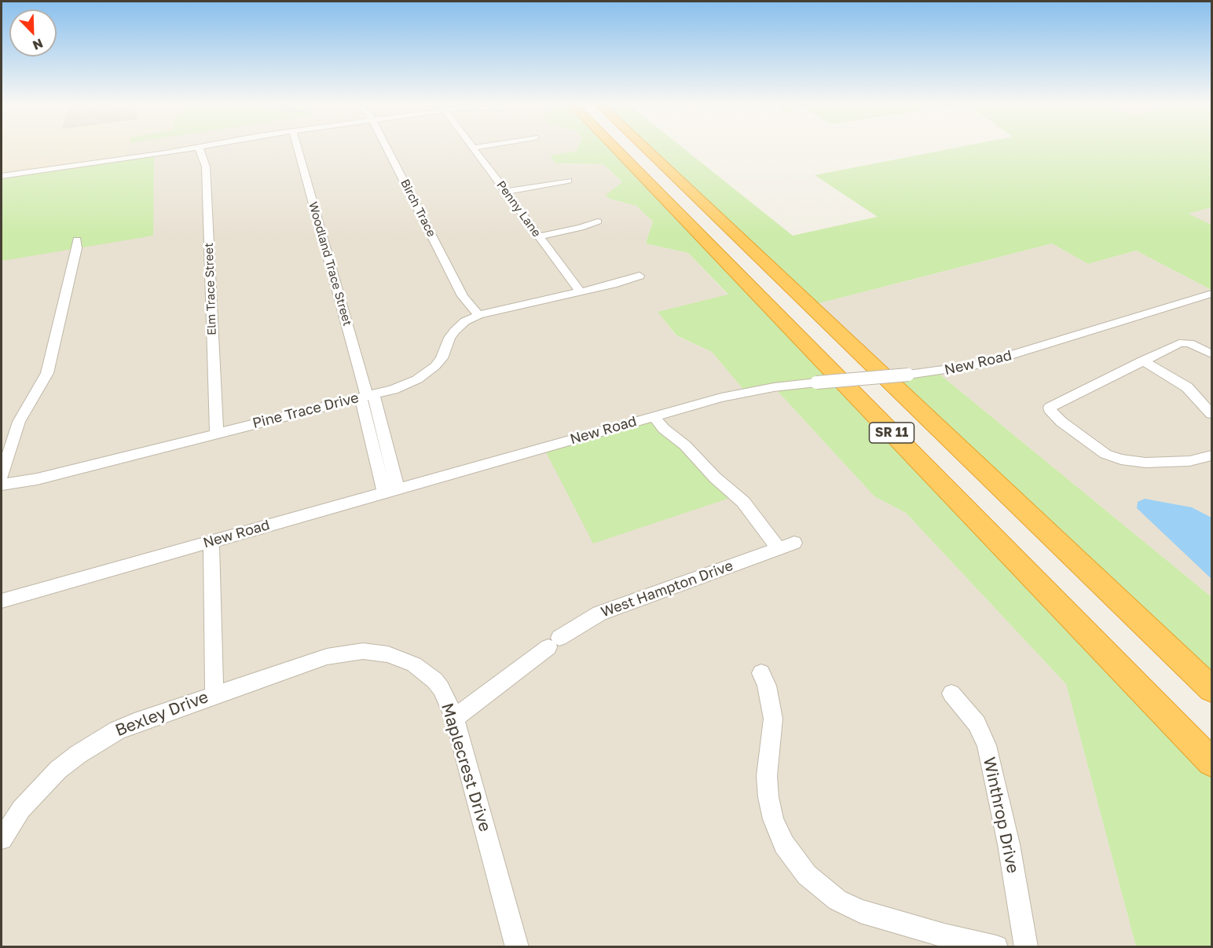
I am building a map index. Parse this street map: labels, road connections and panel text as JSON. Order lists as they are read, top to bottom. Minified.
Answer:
{"streets":{"highway":["SR 11"],"street":["Birch Trace","Penny Lane","Woodland Trace Street","Elm Trace Street","New Road","Pine Trace Drive","West Hampton Drive","Bexley Drive","Maplecrest Drive","Winthrop Drive"]},"crossings":[["Birch Trace","Pine Trace Drive"],["Penny Lane","Pine Trace Drive"],["Woodland Trace Street","New Road"],["Woodland Trace Street","Pine Trace Drive"],["Elm Trace Street","Pine Trace Drive"],["New Road","Bexley Drive"],["West Hampton Drive","Maplecrest Drive"],["Bexley Drive","Maplecrest Drive"]],"north":"bottom right"}
